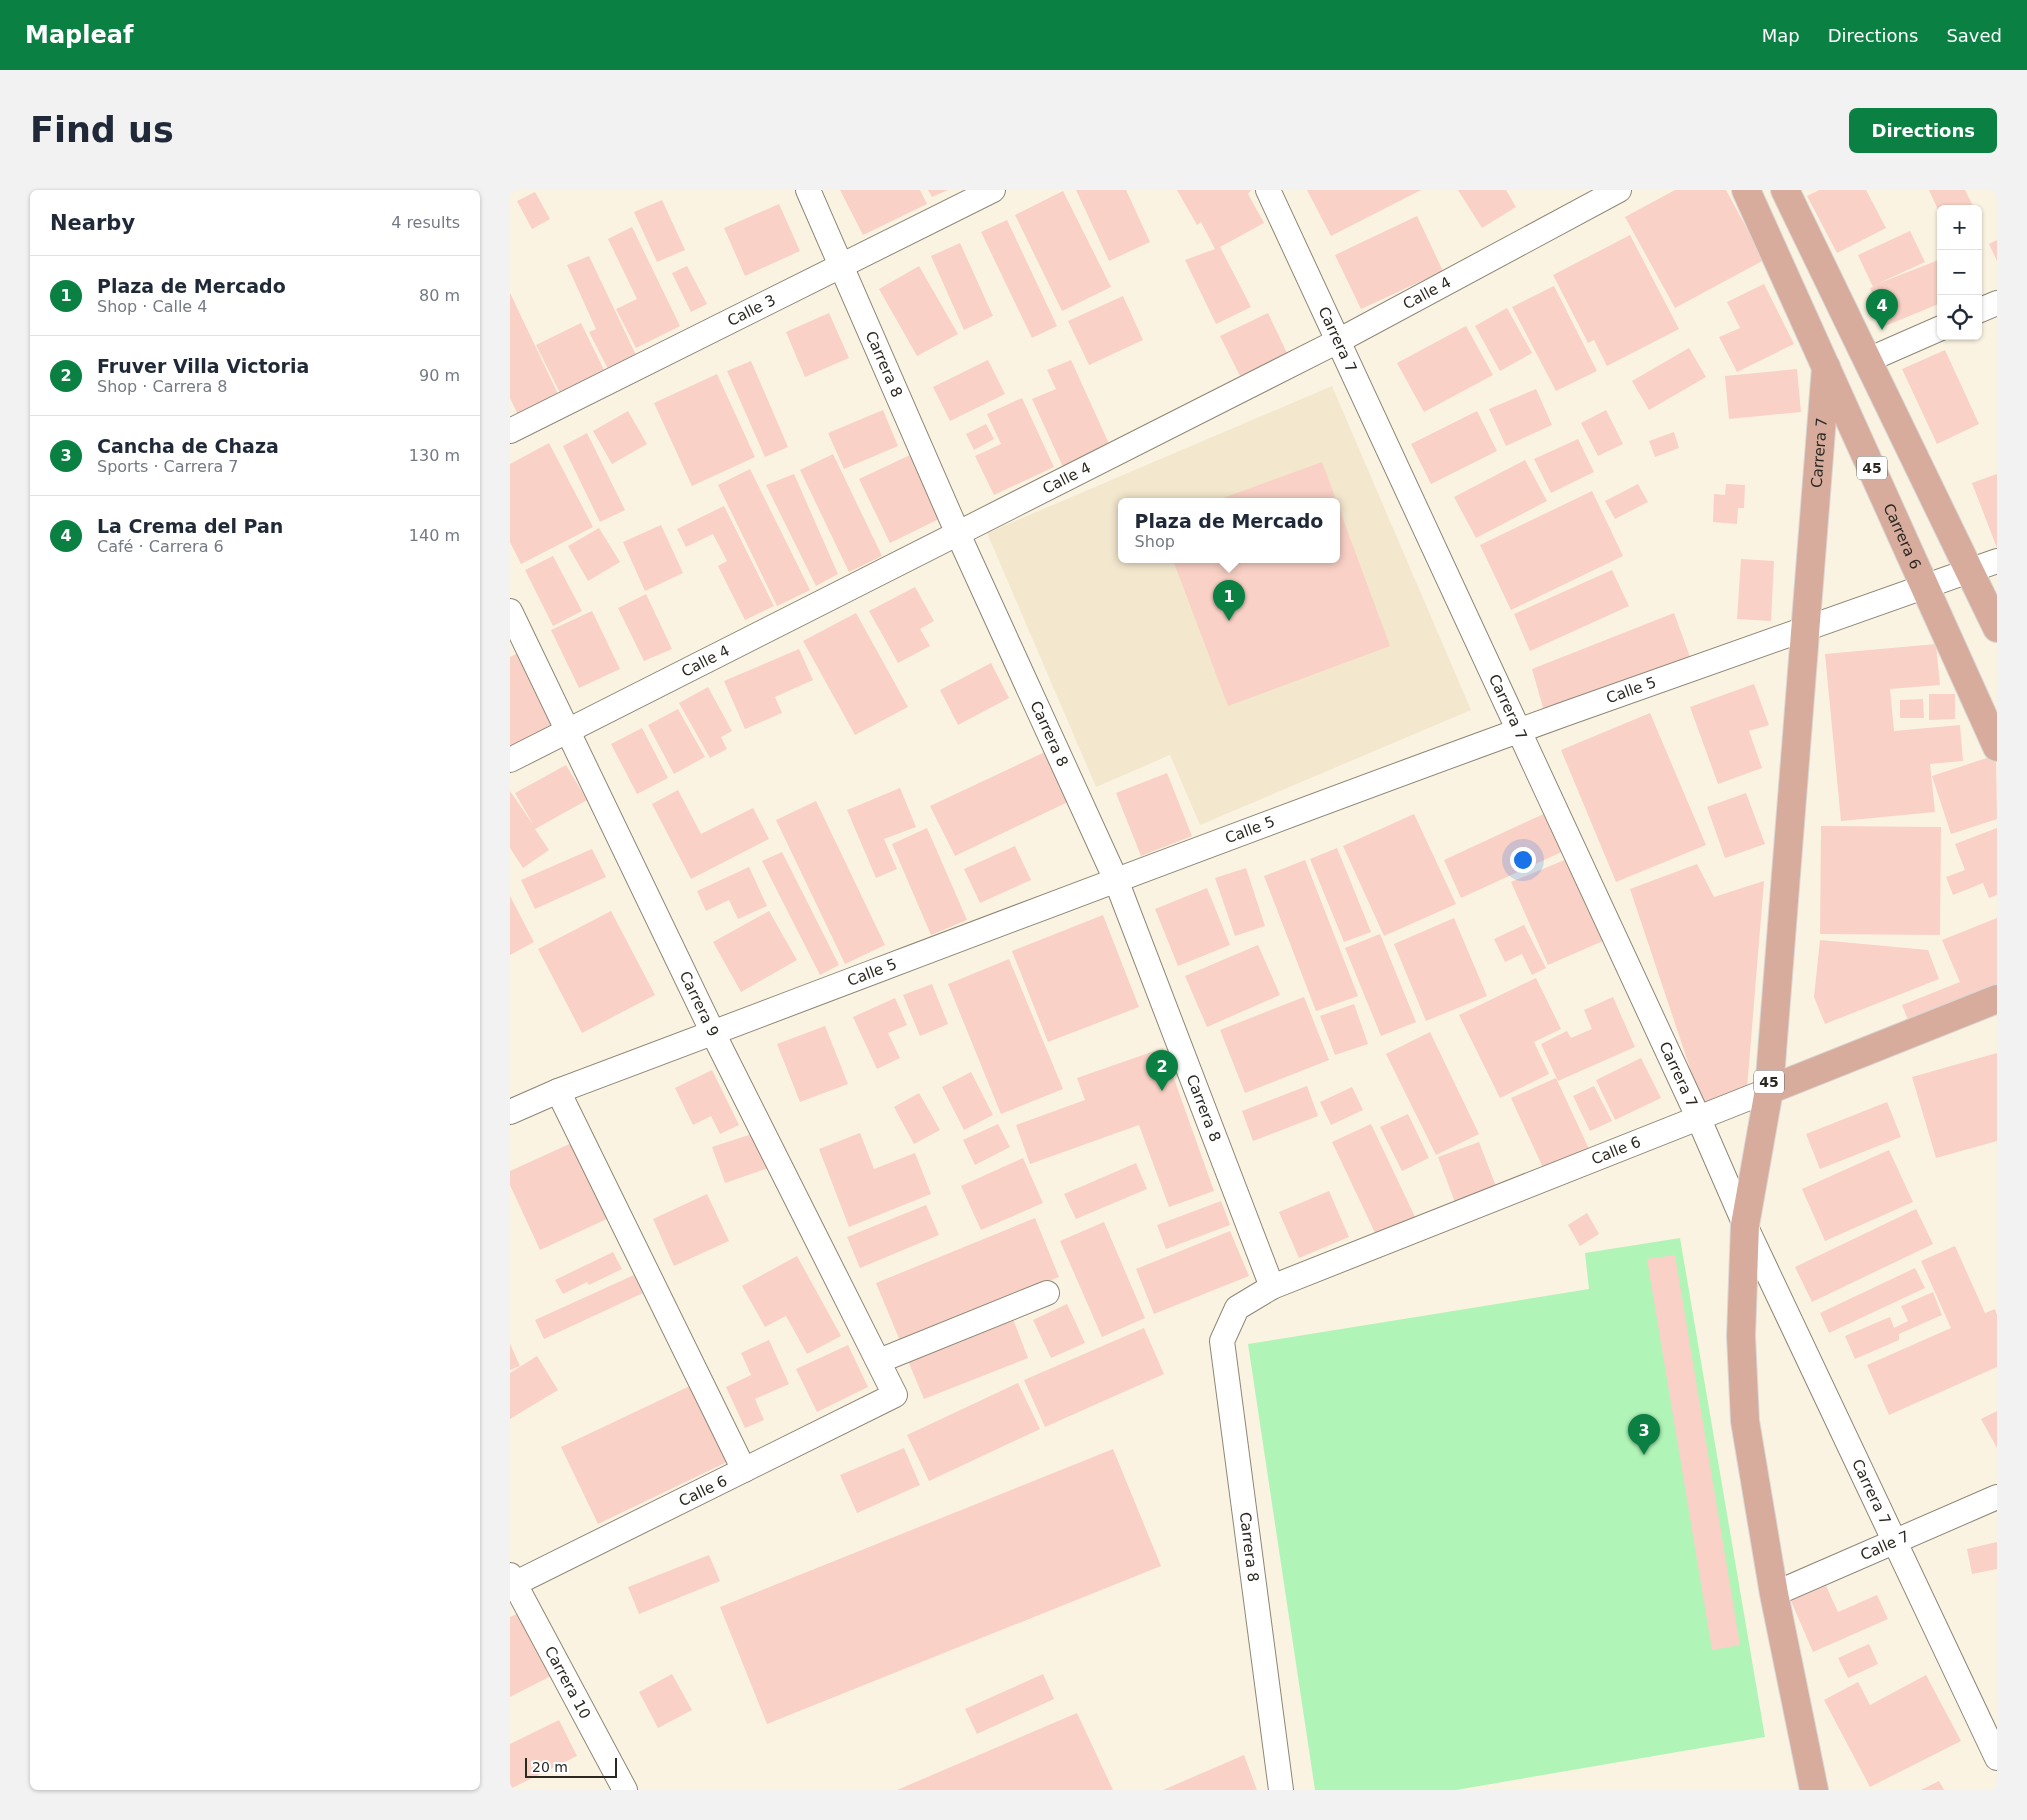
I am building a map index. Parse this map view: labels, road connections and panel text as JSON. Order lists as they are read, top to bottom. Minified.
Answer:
{"streets":{"main road":["Carrera 7","45","Carrera 6","Calle 6"],"street":["Calle 4","Calle 3","Carrera 8","Calle 5","Carrera 9","Calle 7","Carrera 10"]},"crossings":[["Calle 4","Carrera 7"],["Calle 4","Carrera 8"],["Calle 4","Carrera 9"],["Calle 3","Carrera 8"],["Carrera 7","Carrera 6"],["Carrera 7","Calle 5"],["Carrera 7","Calle 6"],["Carrera 7","Calle 7"],["Carrera 8","Calle 5"],["Carrera 8","Calle 6"],["Carrera 6","Calle 5"],["Calle 5","Carrera 9"],["Carrera 9","Calle 6"],["Calle 6","Carrera 10"]],"scale_bar":"20 m","page":{"header":"Mapleaf","nav":["Map","Directions","Saved"],"buttons":"Directions","title":"Find us","heading":["Nearby","4 results"],"map_buttons":["+","−"],"list":[{"mark":"1","name":"Plaza de Mercado","note":"Shop · Calle 4","value":"80 m"},{"mark":"2","name":"Fruver Villa Victoria","note":"Shop · Carrera 8","value":"90 m"},{"mark":"3","name":"Cancha de Chaza","note":"Sports · Carrera 7","value":"130 m"},{"mark":"4","name":"La Crema del Pan","note":"Café · Carrera 6","value":"140 m"}],"pins":["4","1","2","3"],"popup":["Plaza de Mercado","Shop"],"scale":"20 m"}}
